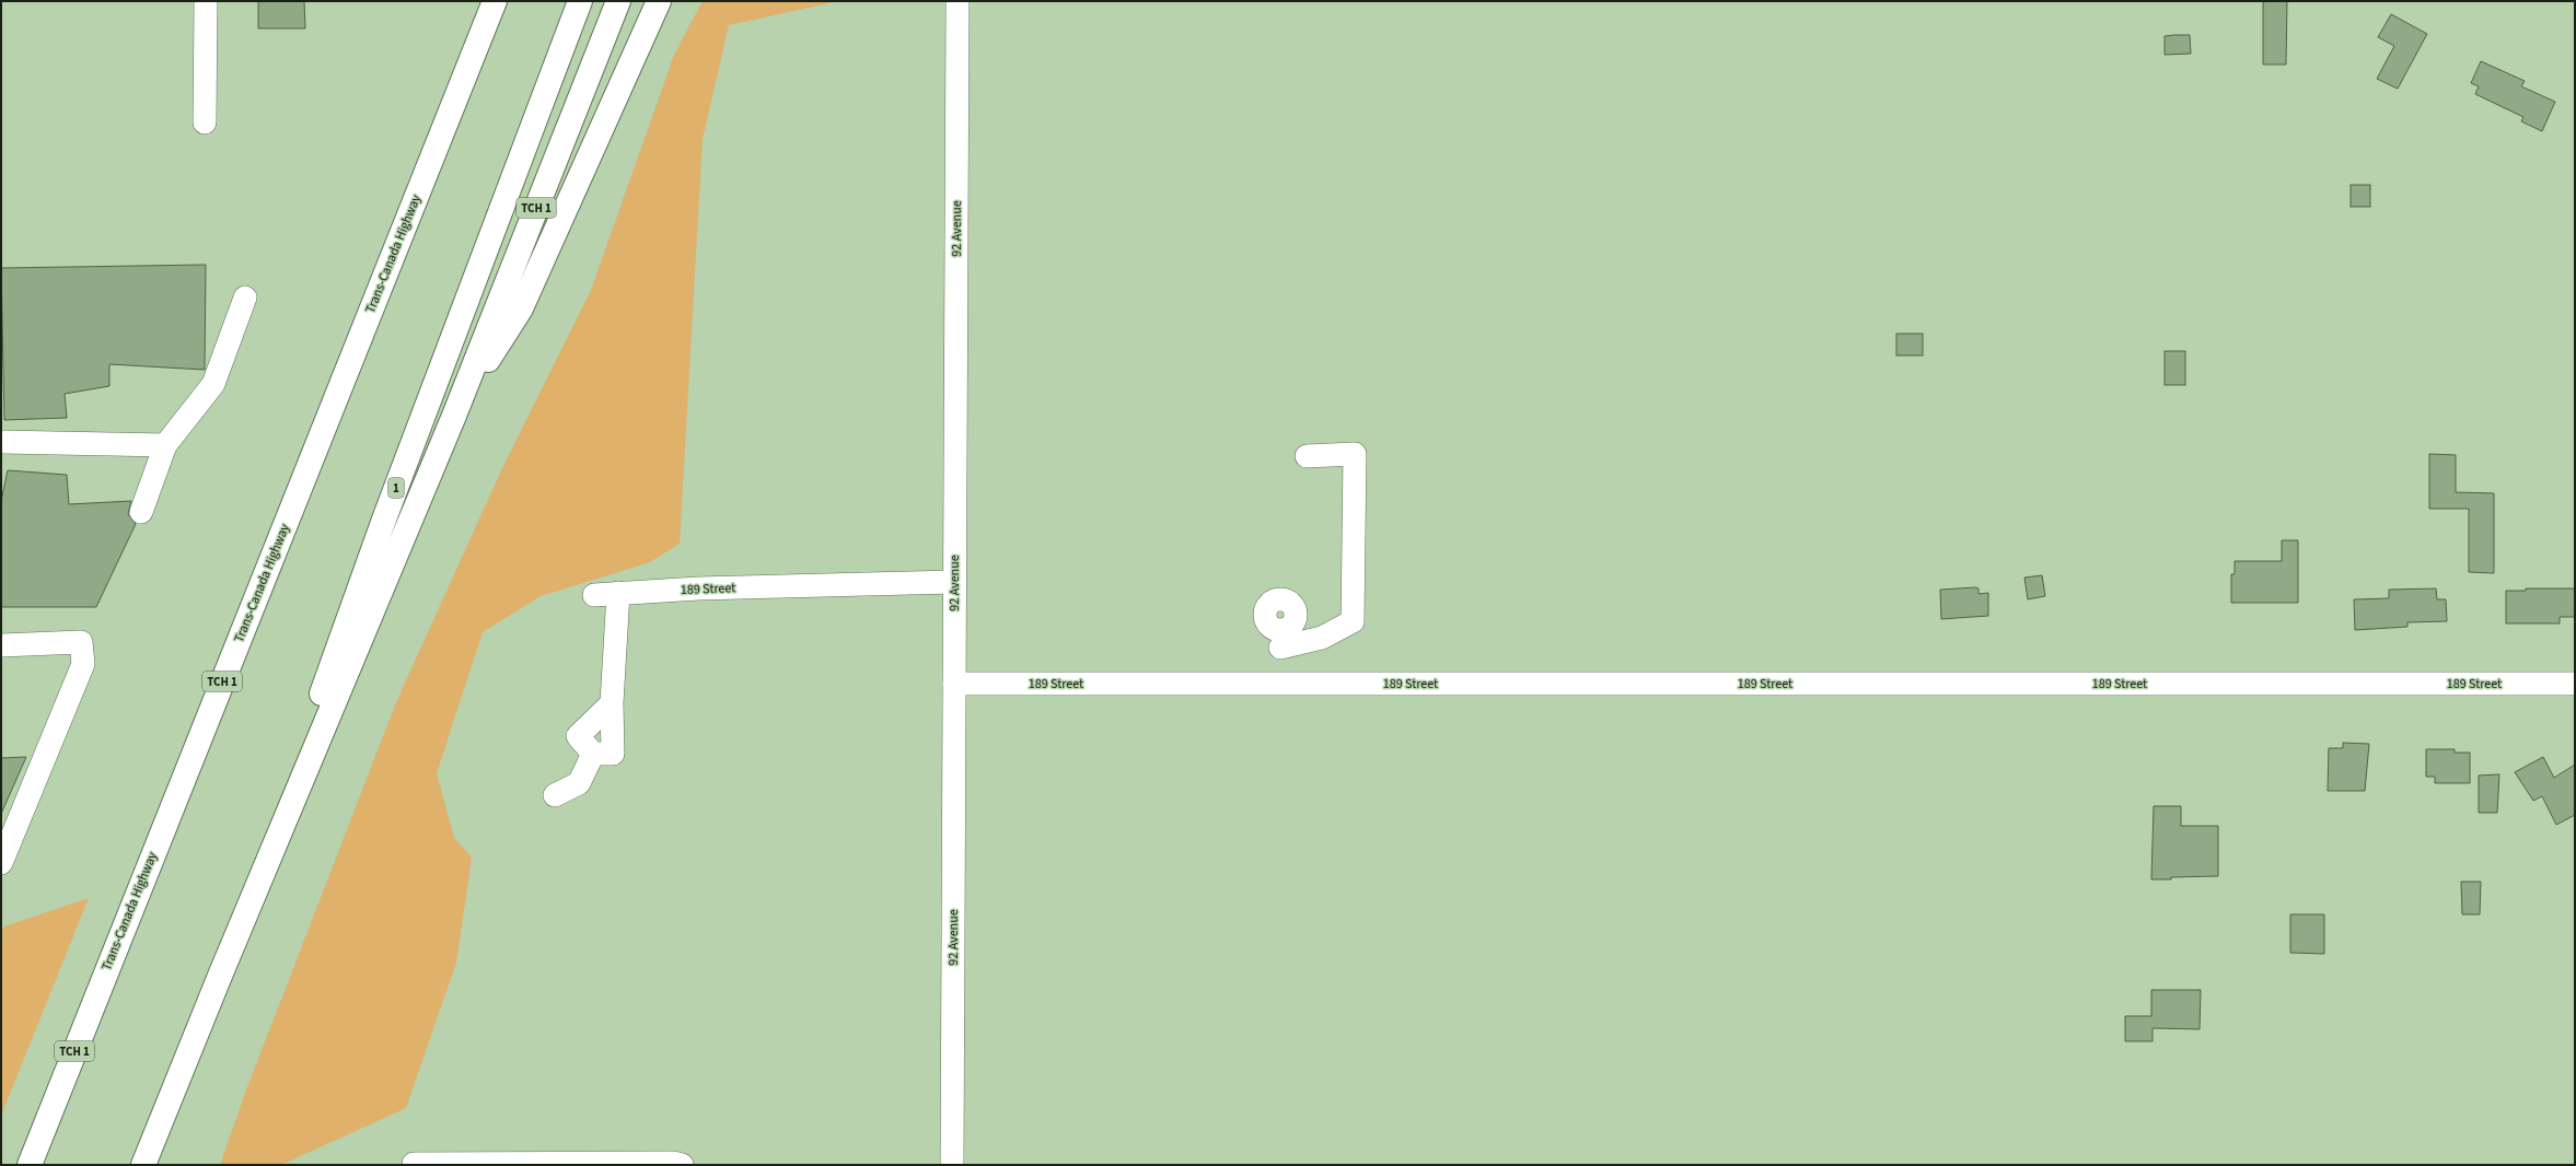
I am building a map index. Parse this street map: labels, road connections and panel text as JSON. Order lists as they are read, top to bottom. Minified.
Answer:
{"streets":{"highway":["TCH 1","Trans-Canada Highway","1"],"street":["92 Avenue","189 Street"]},"crossings":[["TCH 1","1"],["92 Avenue","189 Street"]]}
